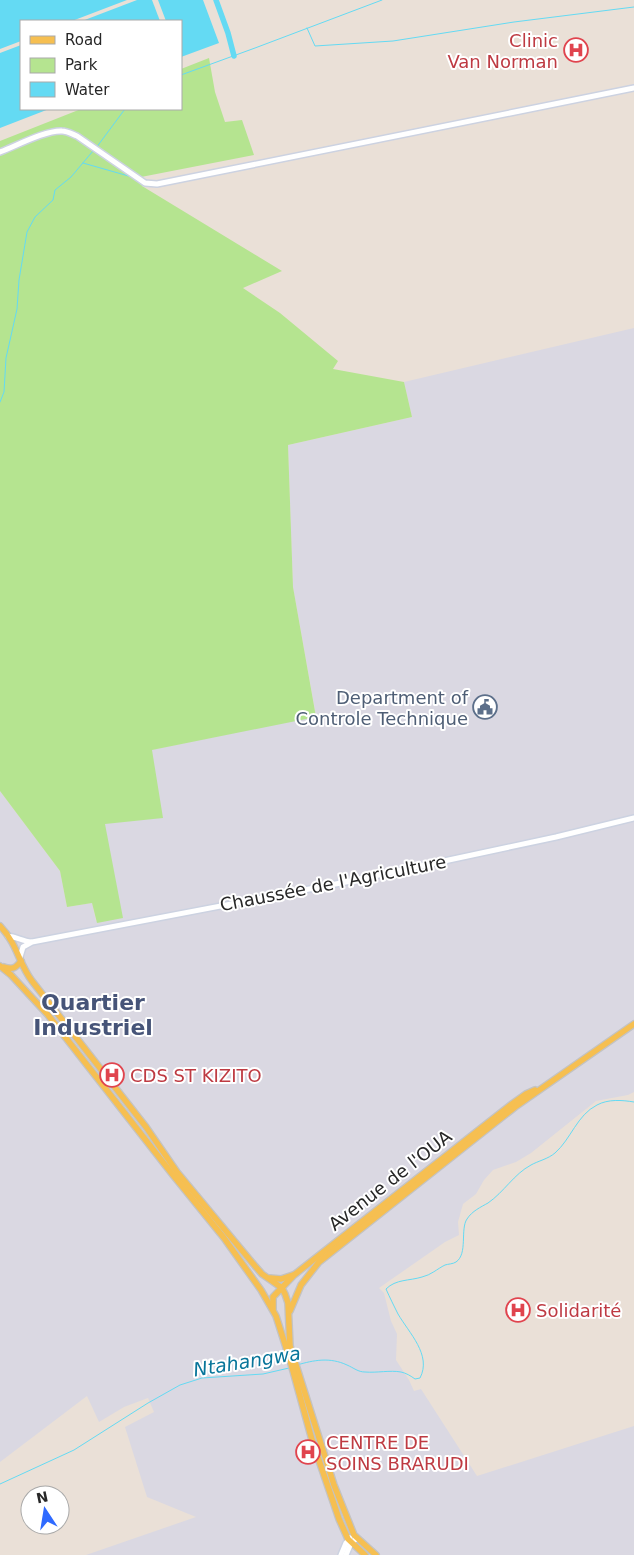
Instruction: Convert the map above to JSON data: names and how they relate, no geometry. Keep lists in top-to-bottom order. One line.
{"streets":{"main road":["Avenue de l'OUA"],"street":["Chaussée de l'Agriculture"]},"districts":["Quartier Industriel"],"water":["Ntahangwa"],"places":{"hospital":["Clinic Van Norman","CDS ST KIZITO","Solidarité","CENTRE DE SOINS BRARUDI"],"public building":["Department of Controle Technique"]},"legend":["Road","Park","Water"],"north":"top"}
